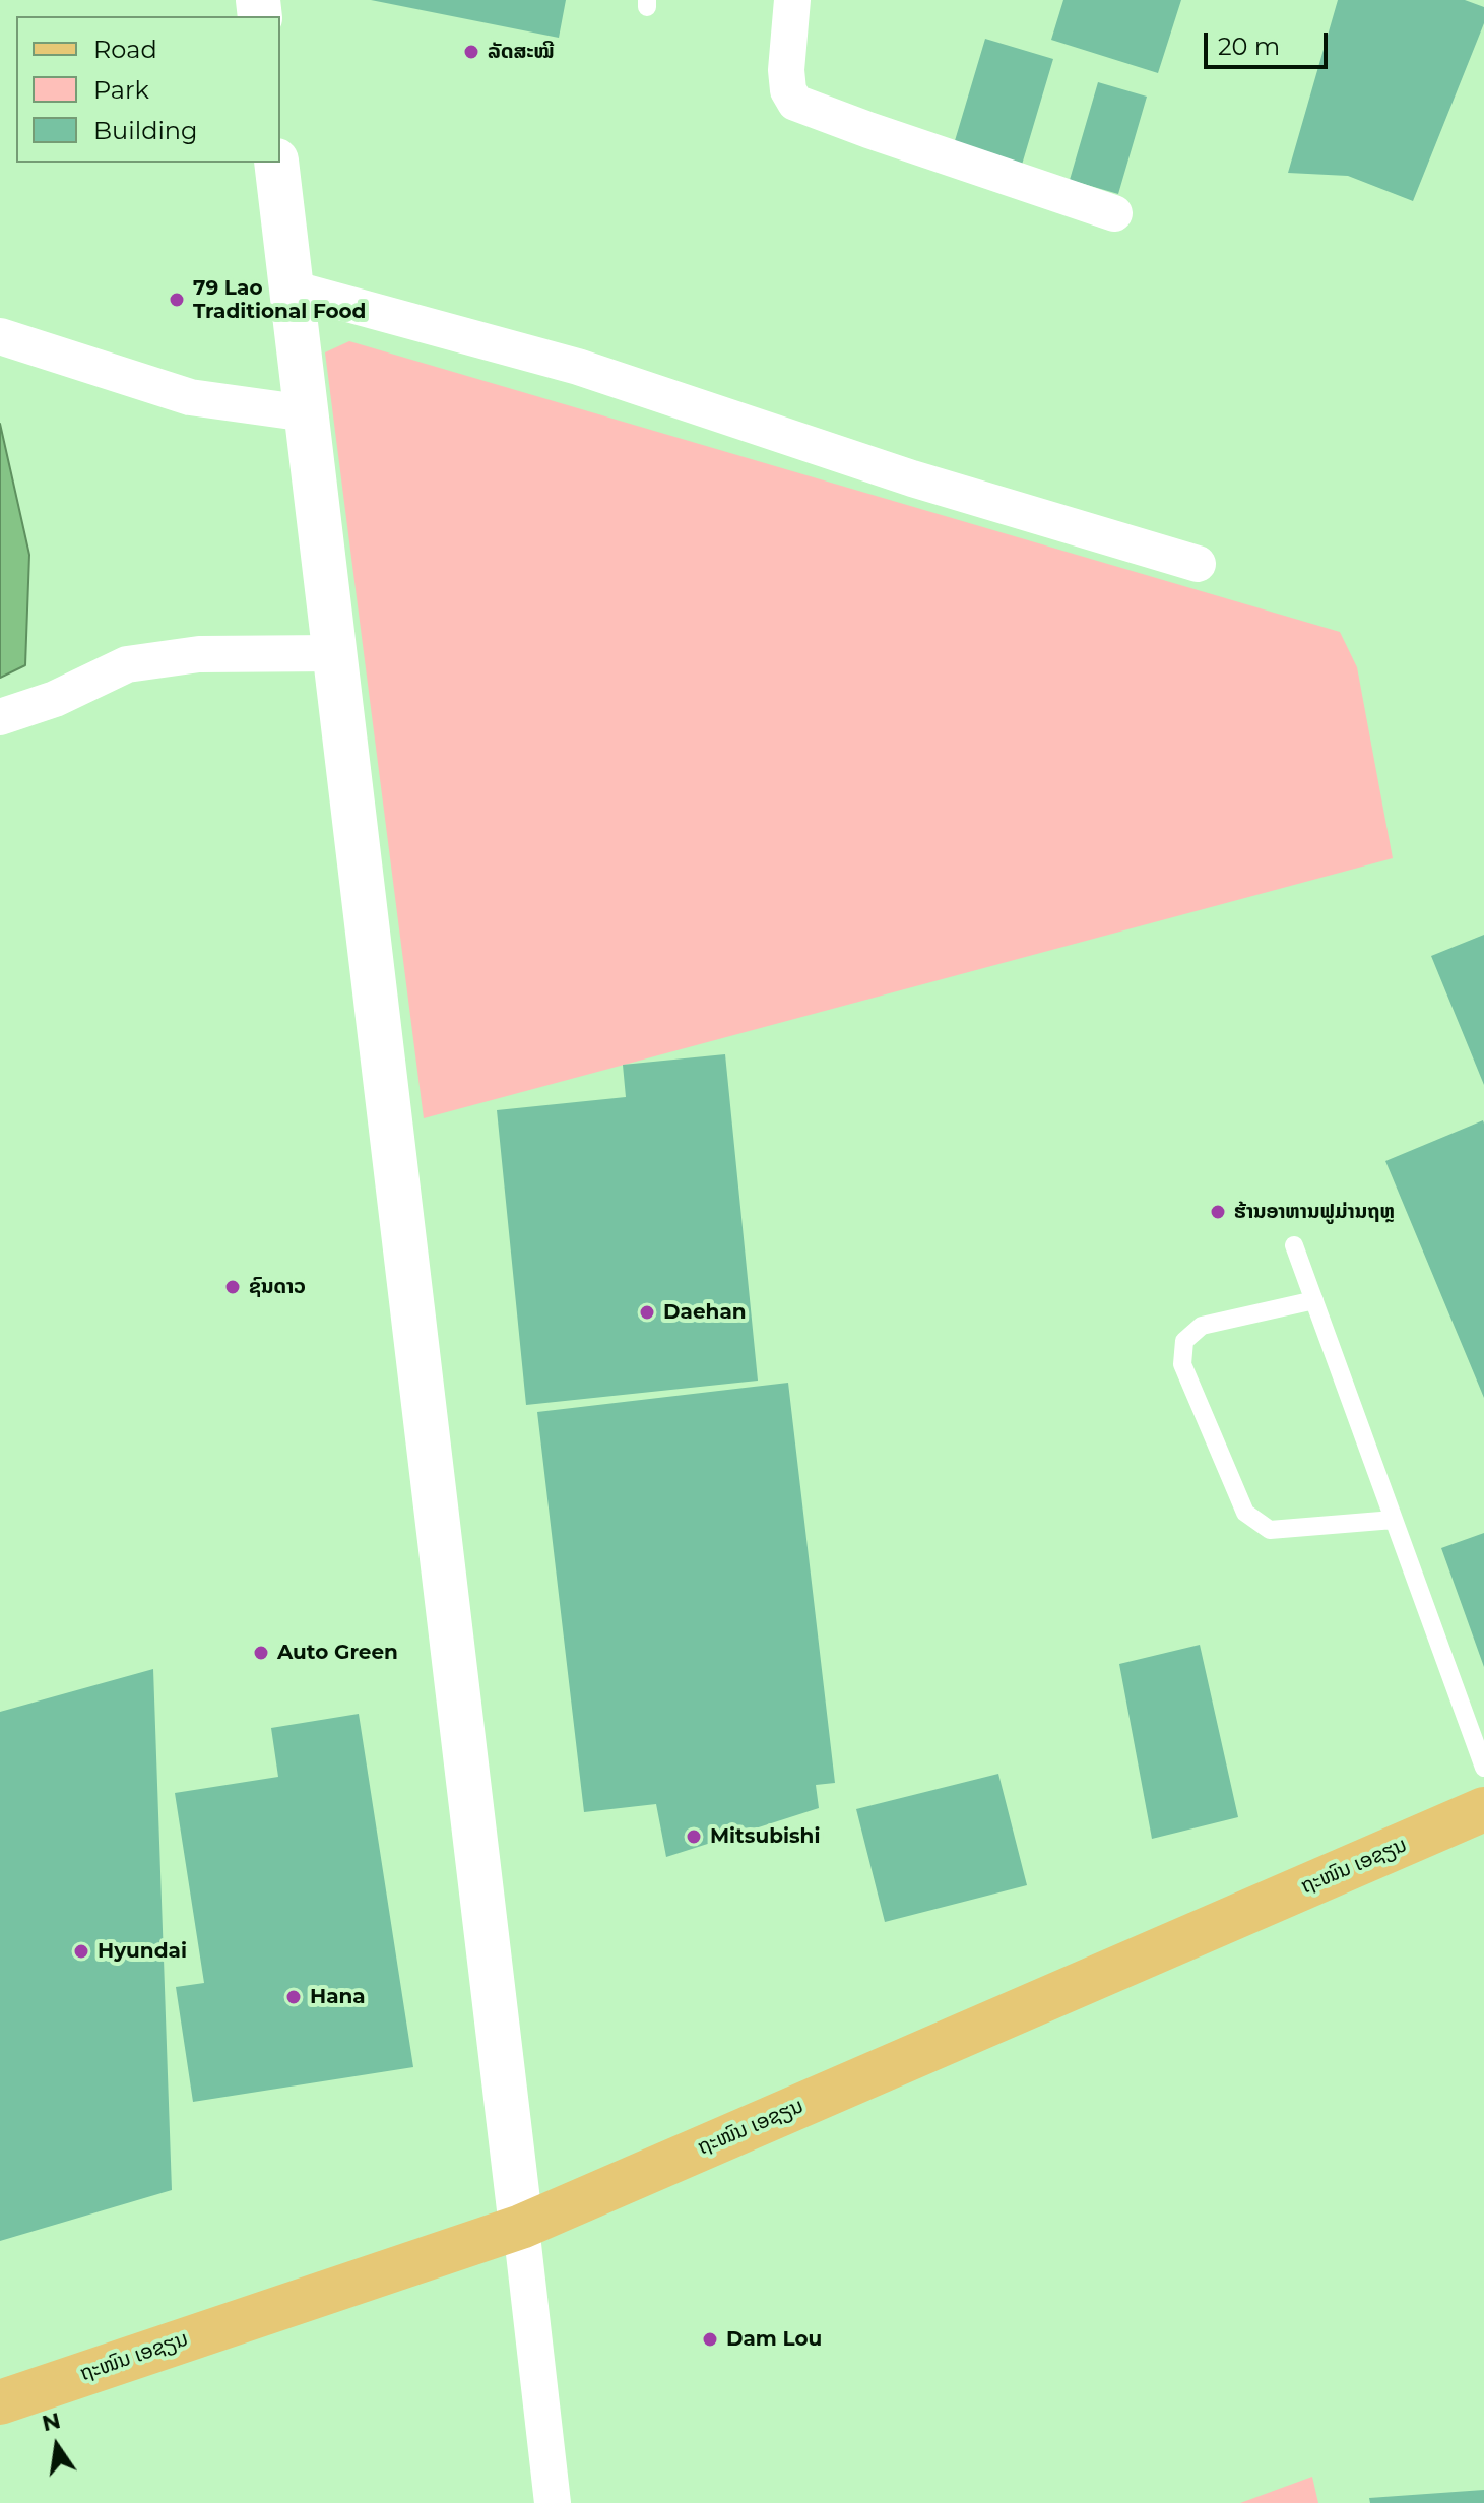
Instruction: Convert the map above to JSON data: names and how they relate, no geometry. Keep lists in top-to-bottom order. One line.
{"streets":{"main road":["ຖະໜົນ ເອຊຽນ"]},"places":["ລັດສະໝີ","79 Lao Traditional Food","ຮ້ານອາຫານຟູມ່ານຖຫຼ","ຊົນດາວ","Daehan","Auto Green","Mitsubishi","Hyundai","Hana","Dam Lou"],"legend":["Road","Park","Building"],"scale_bar":"20 m","north":"top"}
